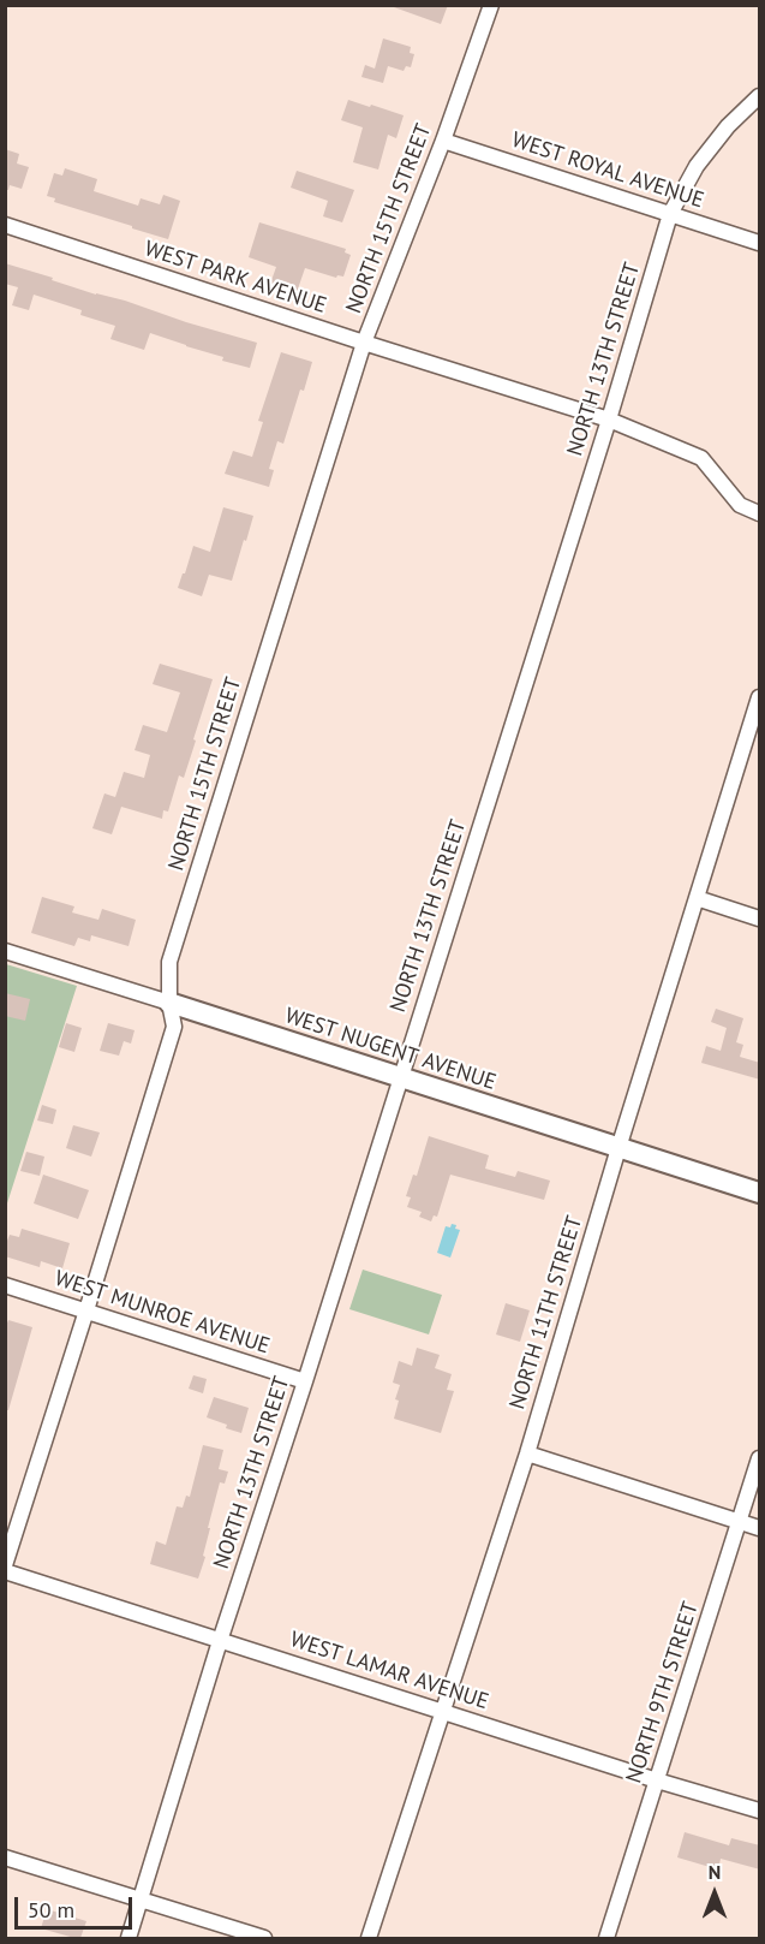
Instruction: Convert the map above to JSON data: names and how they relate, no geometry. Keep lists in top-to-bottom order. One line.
{"streets":{"street":["WEST ROYAL AVENUE","NORTH 15TH STREET","WEST PARK AVENUE","NORTH 13TH STREET","WEST NUGENT AVENUE","WEST MUNROE AVENUE","NORTH 11TH STREET","WEST LAMAR AVENUE","NORTH 9TH STREET"]},"crossings":[["WEST ROYAL AVENUE","NORTH 15TH STREET"],["WEST ROYAL AVENUE","NORTH 13TH STREET"],["NORTH 15TH STREET","WEST PARK AVENUE"],["NORTH 15TH STREET","WEST NUGENT AVENUE"],["NORTH 15TH STREET","WEST MUNROE AVENUE"],["WEST PARK AVENUE","NORTH 13TH STREET"],["NORTH 13TH STREET","WEST NUGENT AVENUE"],["NORTH 13TH STREET","WEST MUNROE AVENUE"],["NORTH 13TH STREET","WEST LAMAR AVENUE"],["WEST NUGENT AVENUE","NORTH 11TH STREET"],["NORTH 11TH STREET","WEST LAMAR AVENUE"],["WEST LAMAR AVENUE","NORTH 9TH STREET"]],"scale_bar":"50 m","north":"top"}
